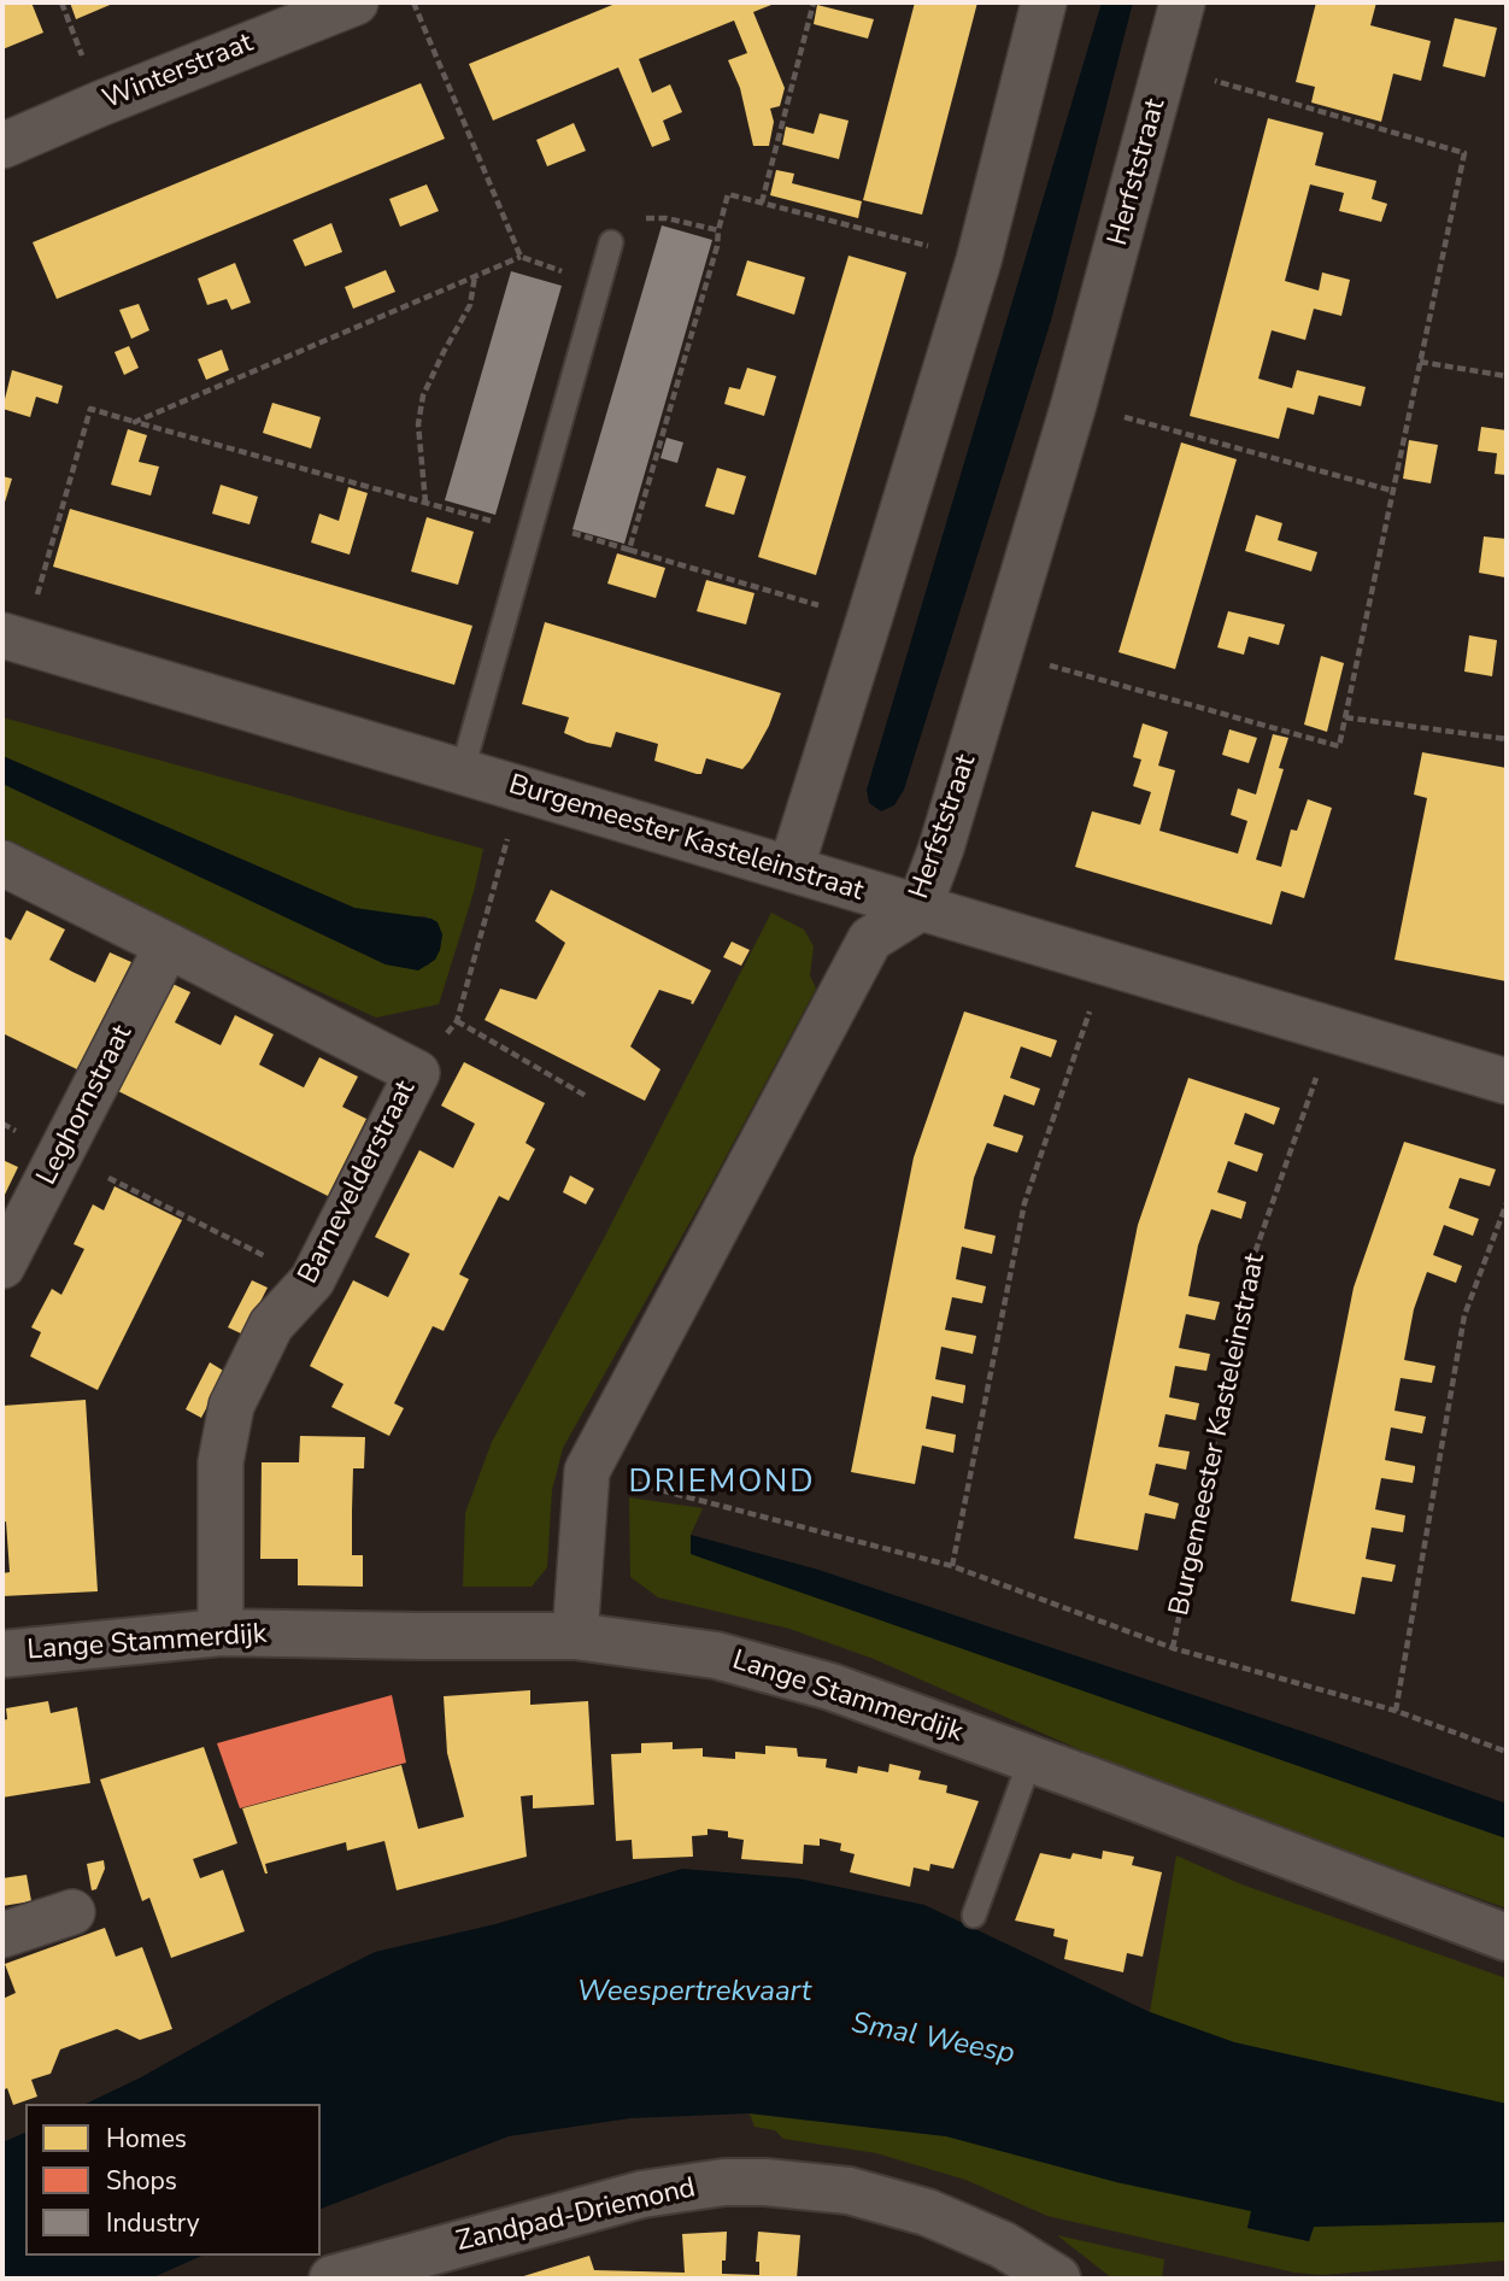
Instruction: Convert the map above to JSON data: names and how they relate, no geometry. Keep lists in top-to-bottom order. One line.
{"streets":{"street":["Winterstraat","Herfststraat","Burgemeester Kasteleinstraat","Leghornstraat","Barnevelderstraat","Lange Stammerdijk","Zandpad-Driemond"]},"crossings":[["Herfststraat","Burgemeester Kasteleinstraat"],["Herfststraat","Lange Stammerdijk"],["Leghornstraat","Barnevelderstraat"],["Barnevelderstraat","Lange Stammerdijk"]],"districts":["DRIEMOND"],"water":["Weespertrekvaart","Smal Weesp"],"legend":["Homes","Shops","Industry"]}
